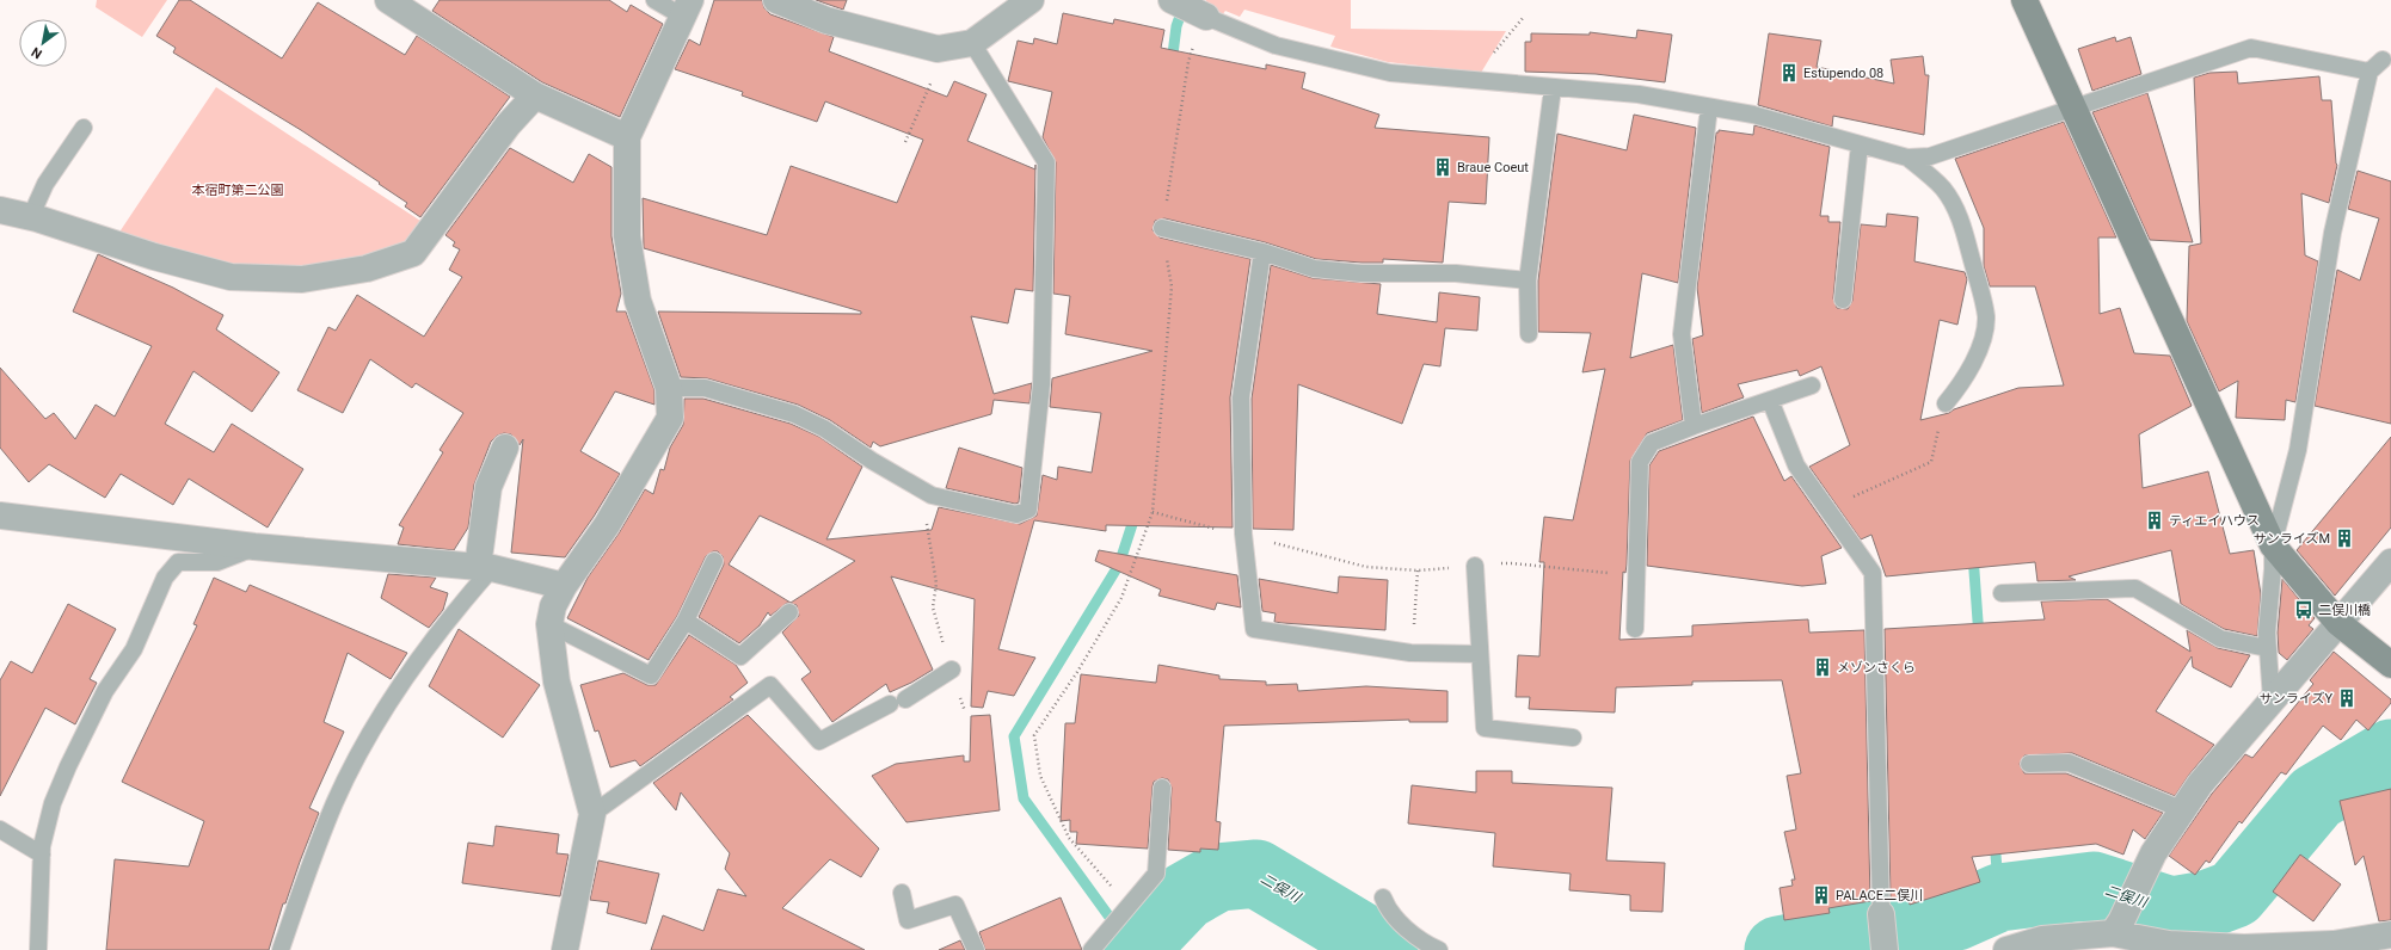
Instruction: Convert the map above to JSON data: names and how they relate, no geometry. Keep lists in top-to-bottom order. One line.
{"water":["二俣川"],"parks":["本宿町第二公園"],"places":{"building":["Estupendo 08","Braue Coeut","ティエイハウス","サンライズM","メゾンさくら","サンライズY","PALACE二俣川"],"bus stop":["二俣川橋"]},"north":"bottom left"}
